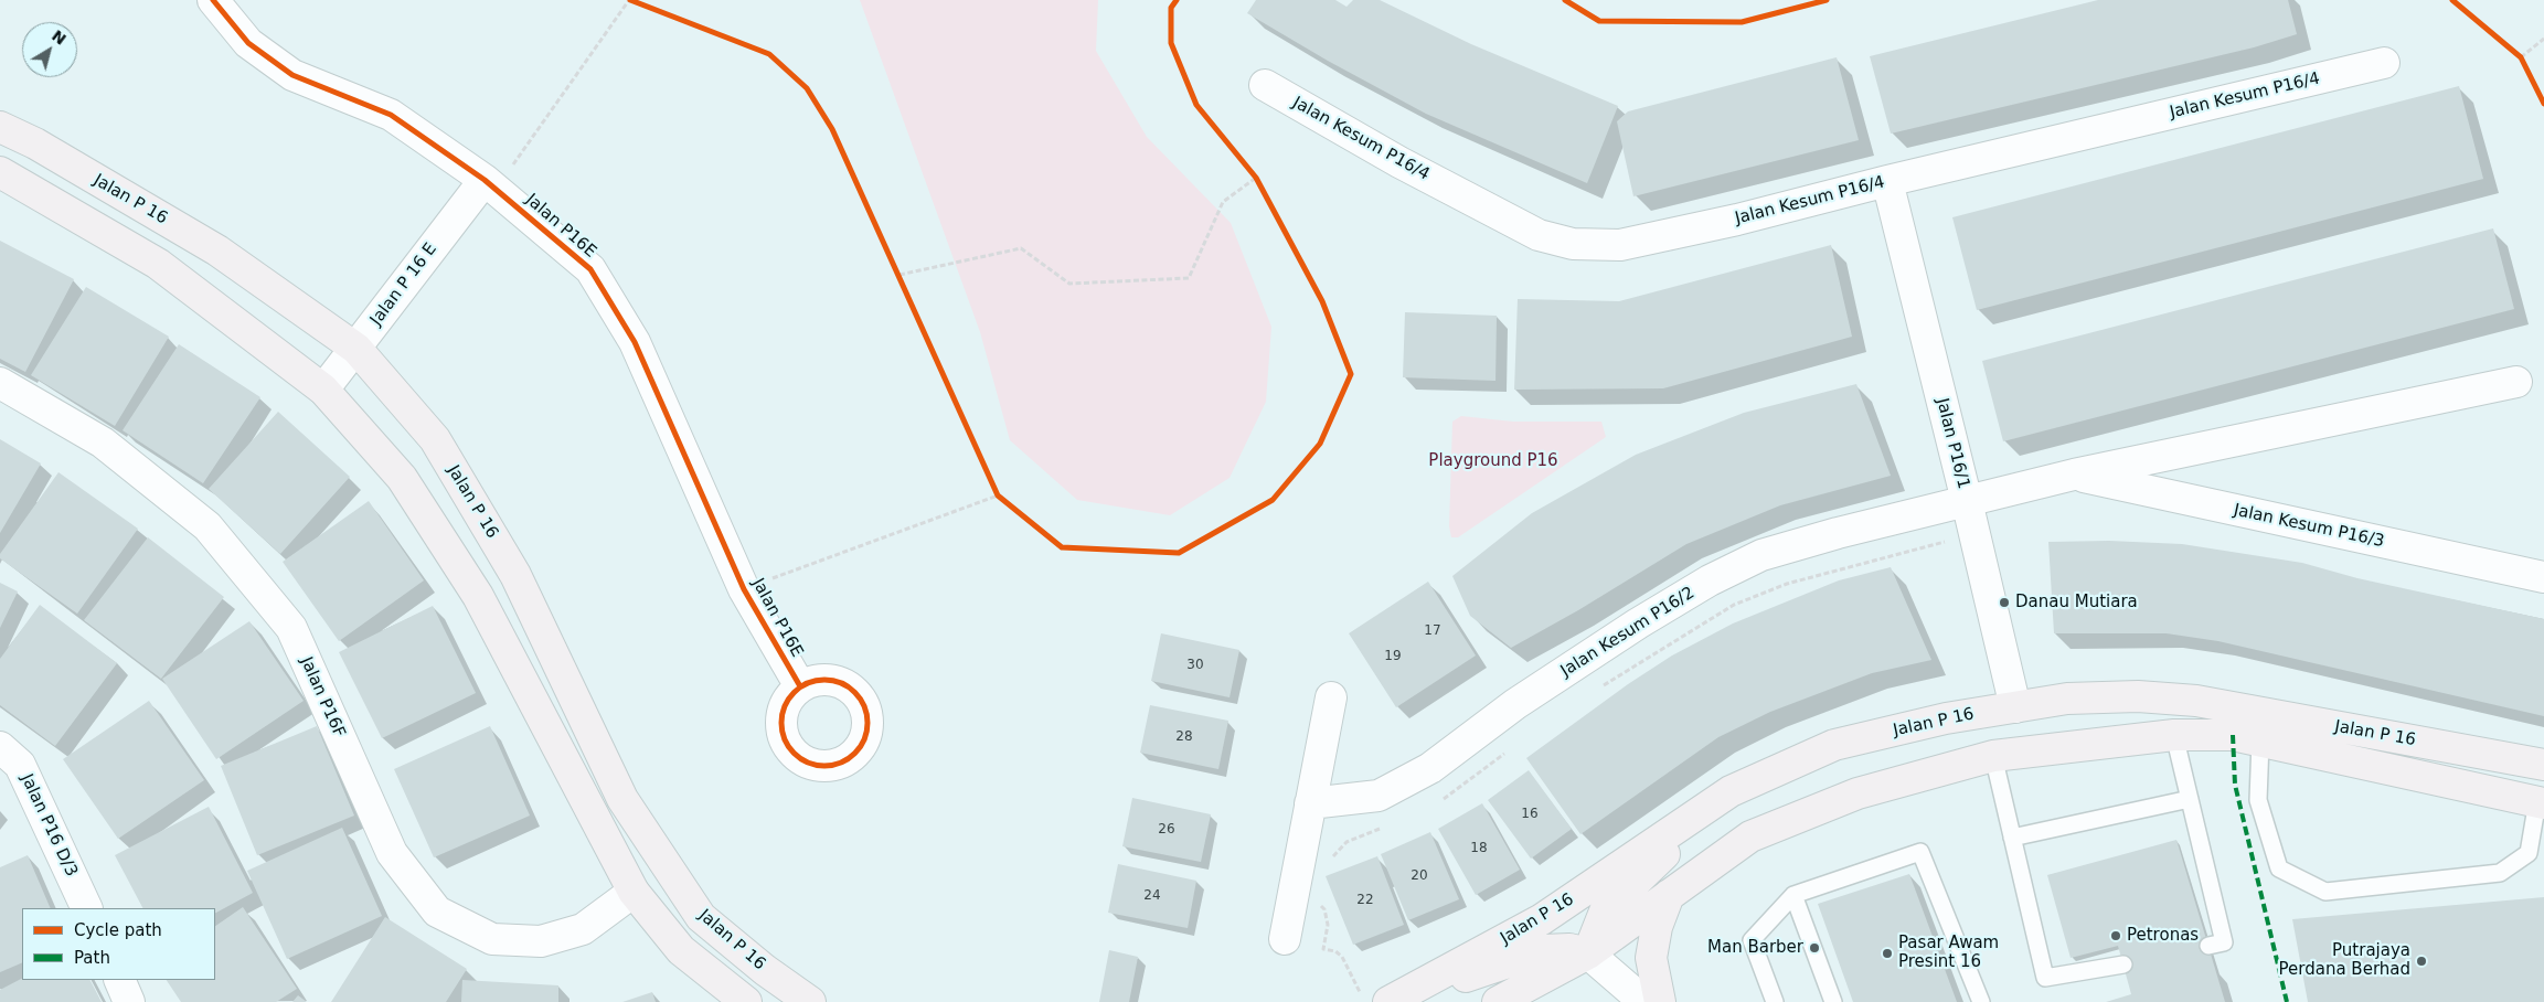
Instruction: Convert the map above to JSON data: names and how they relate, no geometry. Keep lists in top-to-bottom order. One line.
{"streets":{"street":["Jalan Kesum P16/4","Jalan P 16","Jalan P16E","Jalan P 16 E","Jalan P16/1","Jalan Kesum P16/3","Jalan Kesum P16/2","Jalan P16F","Jalan P16 D/3"]},"crossings":[["Jalan Kesum P16/4","Jalan P16/1"],["Jalan P 16","Jalan P 16 E"],["Jalan P 16","Jalan P16/1"],["Jalan P16E","Jalan P 16 E"],["Jalan P16/1","Jalan Kesum P16/3"],["Jalan P16/1","Jalan Kesum P16/2"],["Jalan Kesum P16/3","Jalan Kesum P16/2"]],"parks":["Playground P16"],"places":["Danau Mutiara","Petronas","Man Barber","Pasar Awam Presint 16","Putrajaya Perdana Berhad"],"house_numbers":["17","19","30","28","16","26","18","20","24","22"],"legend":["Cycle path","Path"],"north":"top right"}
